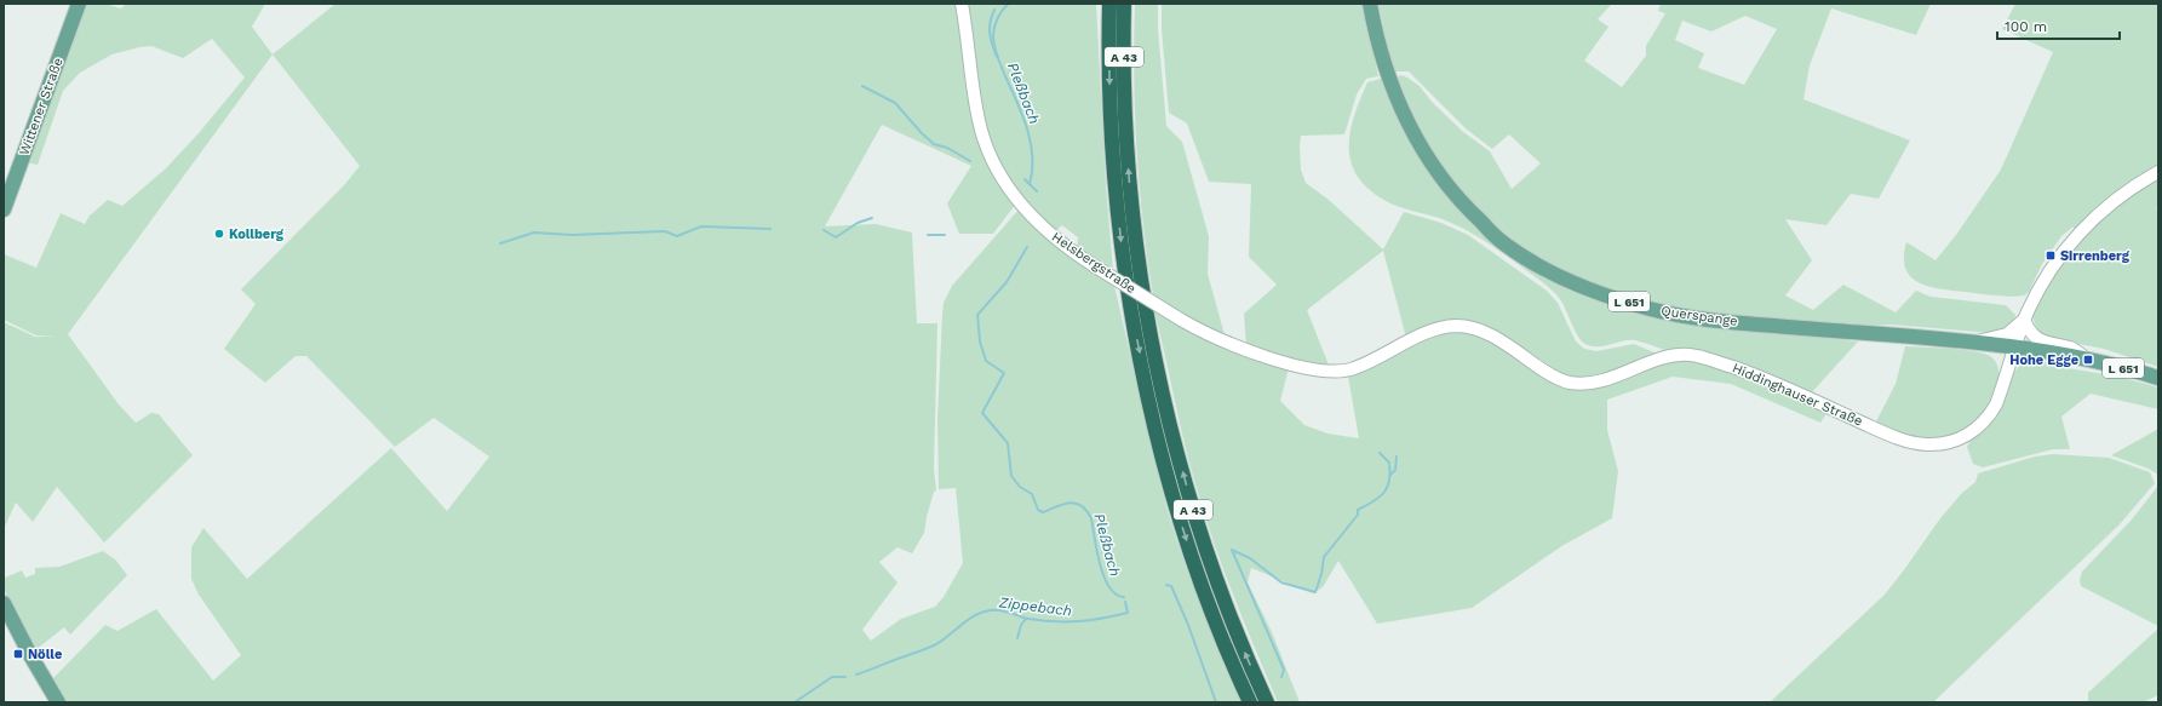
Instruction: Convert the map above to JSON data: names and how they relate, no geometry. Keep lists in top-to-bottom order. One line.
{"streets":{"highway":["A 43"],"main road":["Wittener Straße","L 651","Querspange"],"street":["Helsbergstraße","Hiddinghauser Straße"]},"crossings":[["Helsbergstraße","Hiddinghauser Straße"],["L 651","Querspange"],["L 651","Hiddinghauser Straße"],["Querspange","Hiddinghauser Straße"]],"water":["Pleßbach","Zippebach"],"places":{"other":["Kollberg"],"transit":["Sirrenberg","Hohe Egge","Nölle"]},"scale_bar":"100 m"}
